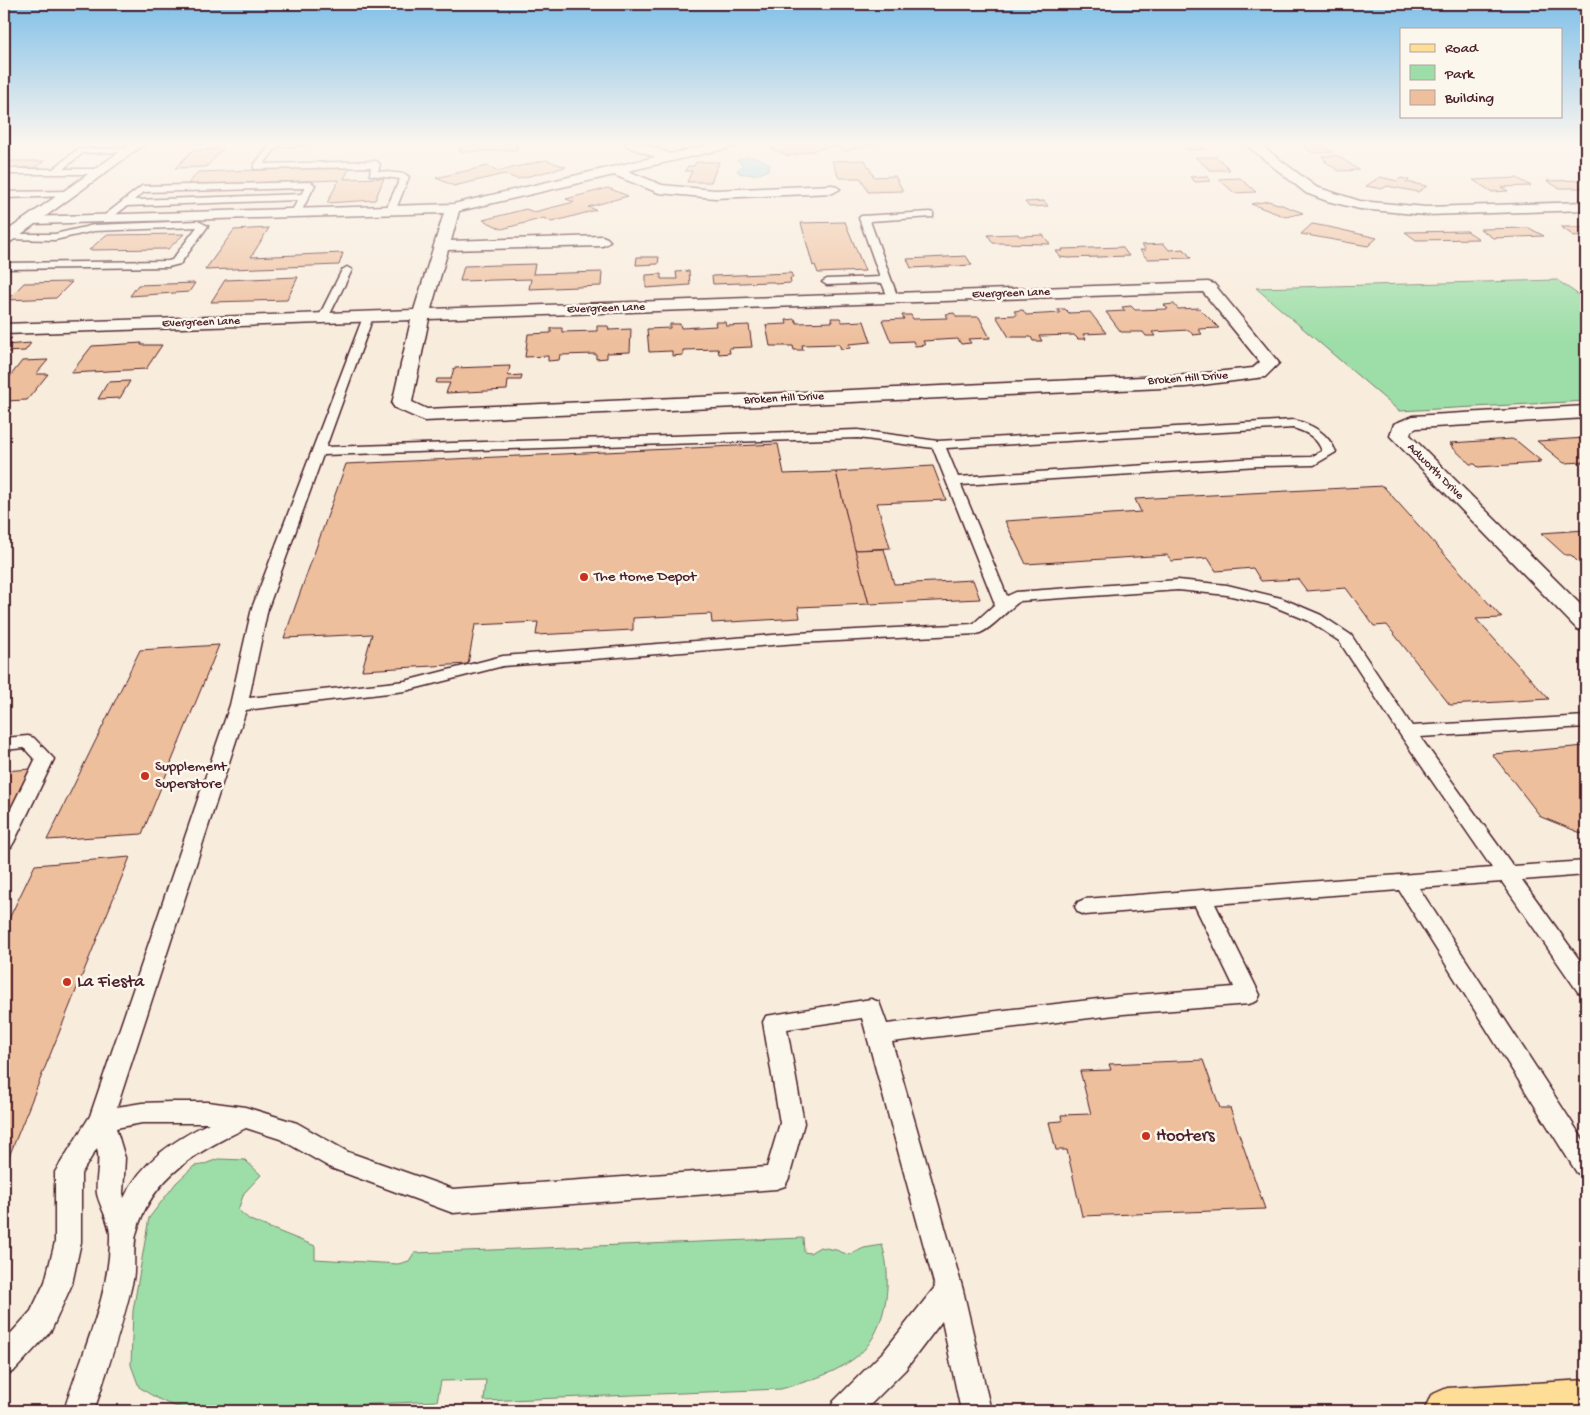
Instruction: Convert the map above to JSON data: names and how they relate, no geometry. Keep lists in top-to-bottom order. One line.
{"streets":{"street":["Evergreen Lane","Broken Hill Drive","Adworth Drive"]},"crossings":[["Evergreen Lane","Broken Hill Drive"]],"places":["The Home Depot","Supplement Superstore","La Fiesta","Hooters"],"legend":["Road","Park","Building"]}
